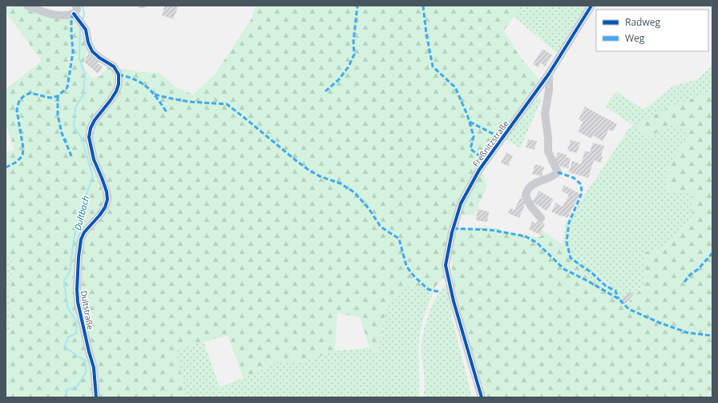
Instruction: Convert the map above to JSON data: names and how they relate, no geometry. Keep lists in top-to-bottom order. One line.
{"streets":{"street":["Freßnitzstraße","Dultstraße"]},"water":["Dultbach"],"legend":["Radweg","Weg"]}
